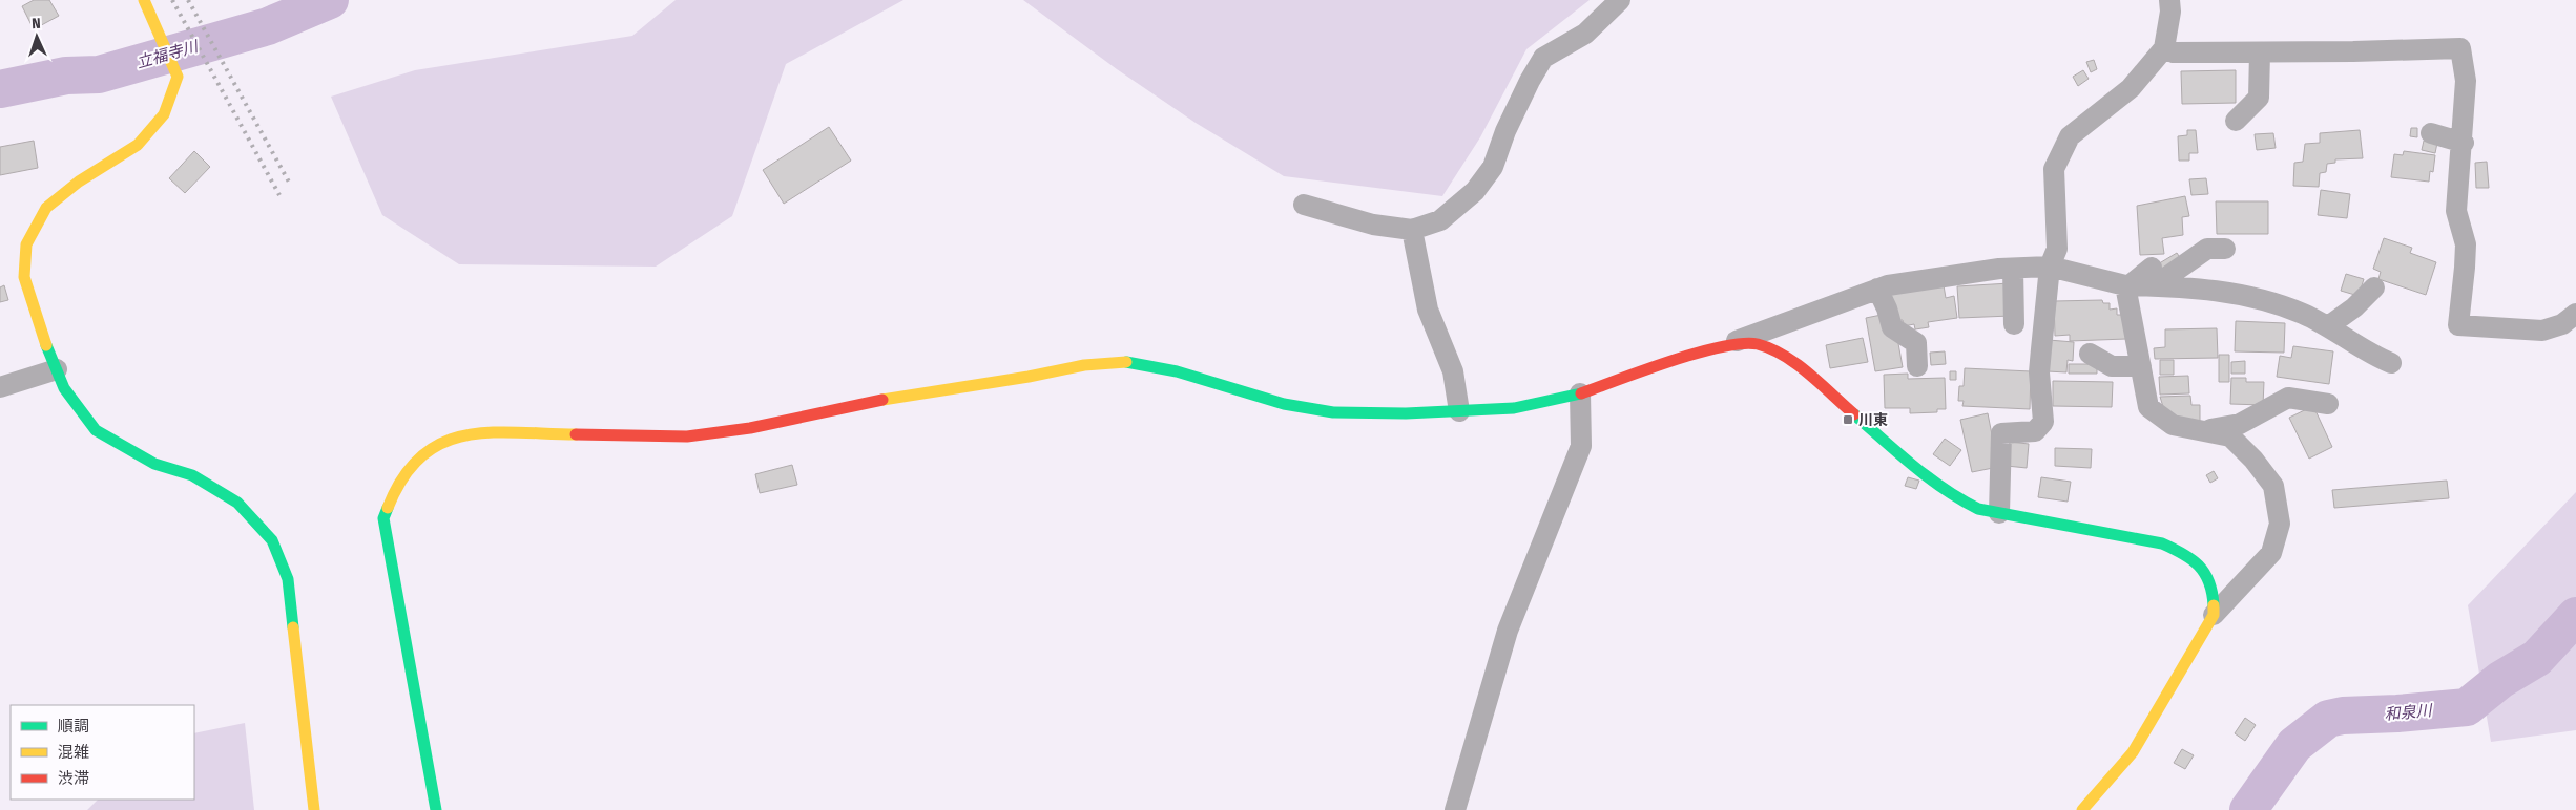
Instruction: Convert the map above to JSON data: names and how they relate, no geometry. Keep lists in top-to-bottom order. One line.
{"water":["立福寺川","和泉川"],"places":{"transit":["川東"]},"legend":["順調","混雑","渋滞"],"north":"top"}
